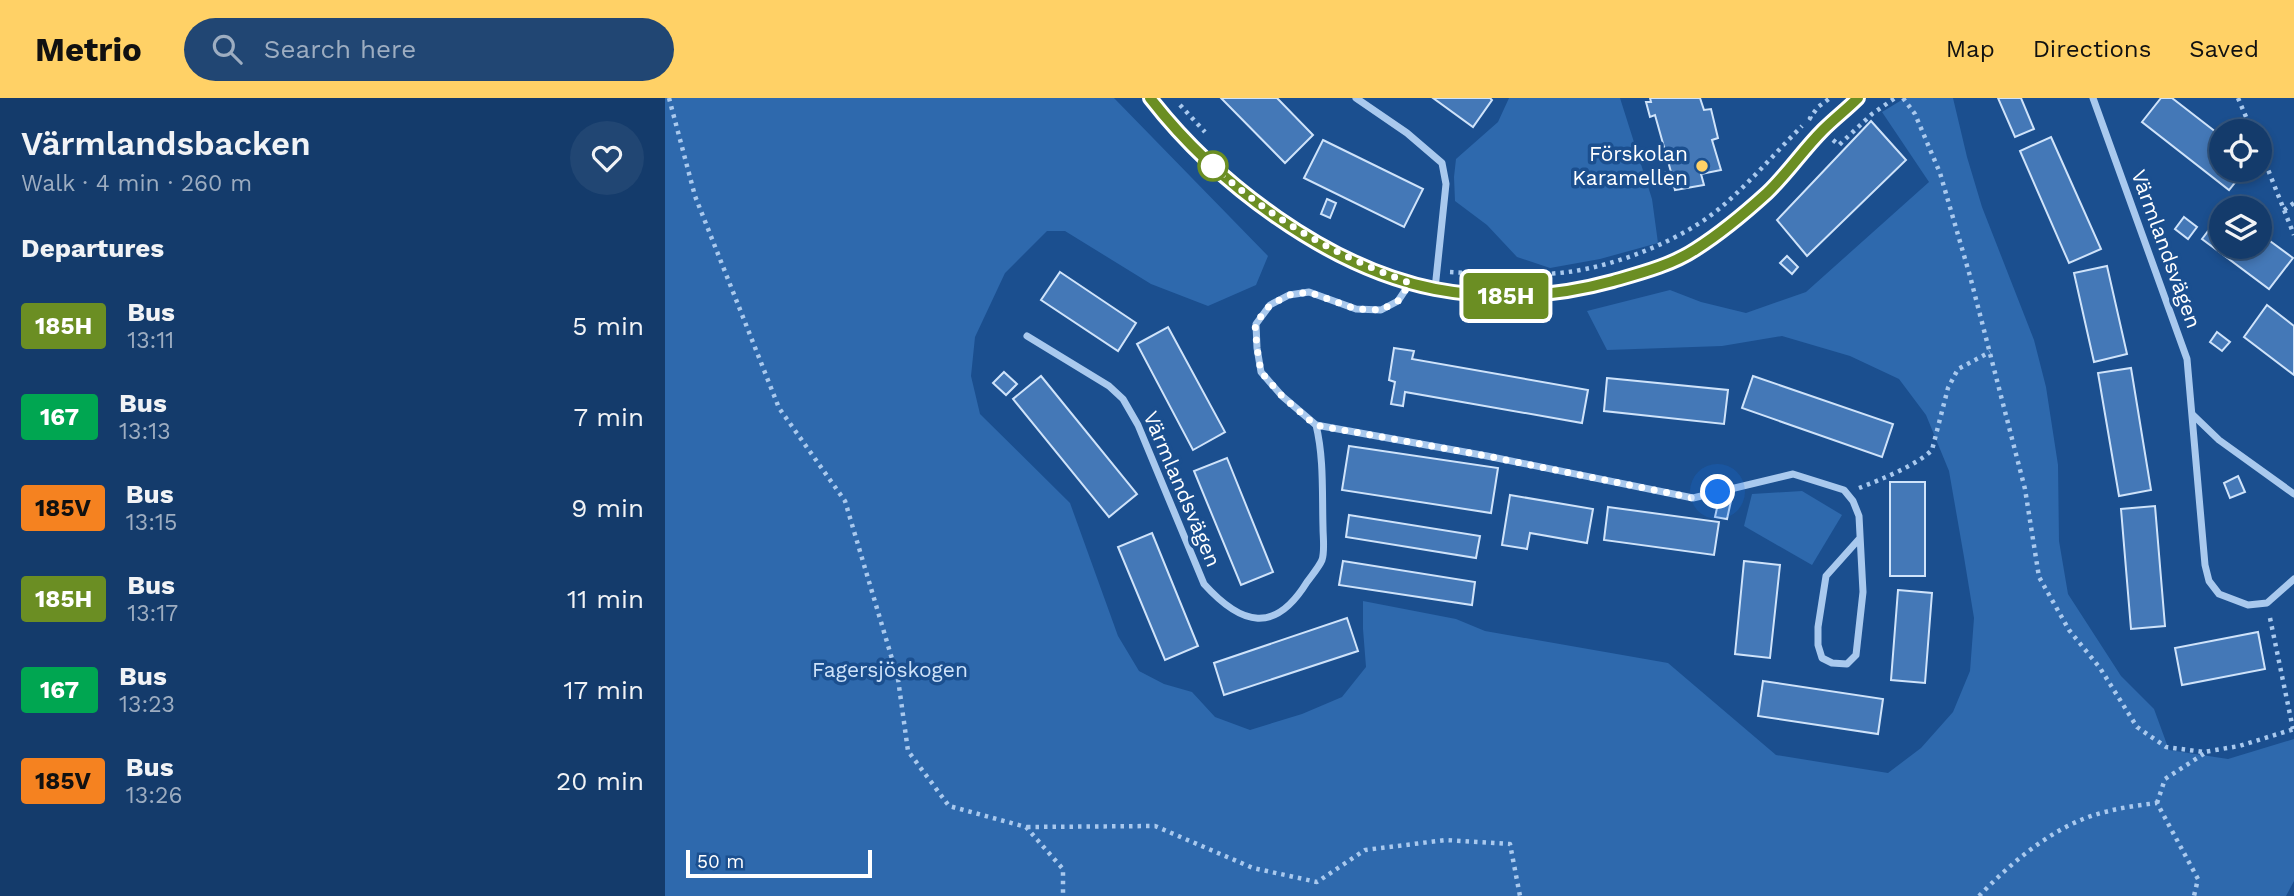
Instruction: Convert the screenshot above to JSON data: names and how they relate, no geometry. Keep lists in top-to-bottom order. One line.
{"streets":{"street":["Värmlandsvägen"]},"parks":["Fagersjöskogen"],"places":["Förskolan Karamellen"],"lines":["bus line 185H"],"scale_bar":"50 m","page":{"header":"Metrio","search":"Search here","nav":["Map","Directions","Saved"],"heading":[["Värmlandsbacken","Walk · 4 min · 260 m"],"Departures"],"on_map":"185H","list":[{"mark":"185H","name":"Bus","note":"13:11","value":"5 min"},{"mark":"167","name":"Bus","note":"13:13","value":"7 min"},{"mark":"185V","name":"Bus","note":"13:15","value":"9 min"},{"mark":"185H","name":"Bus","note":"13:17","value":"11 min"},{"mark":"167","name":"Bus","note":"13:23","value":"17 min"},{"mark":"185V","name":"Bus","note":"13:26","value":"20 min"}],"scale":"50 m"}}
